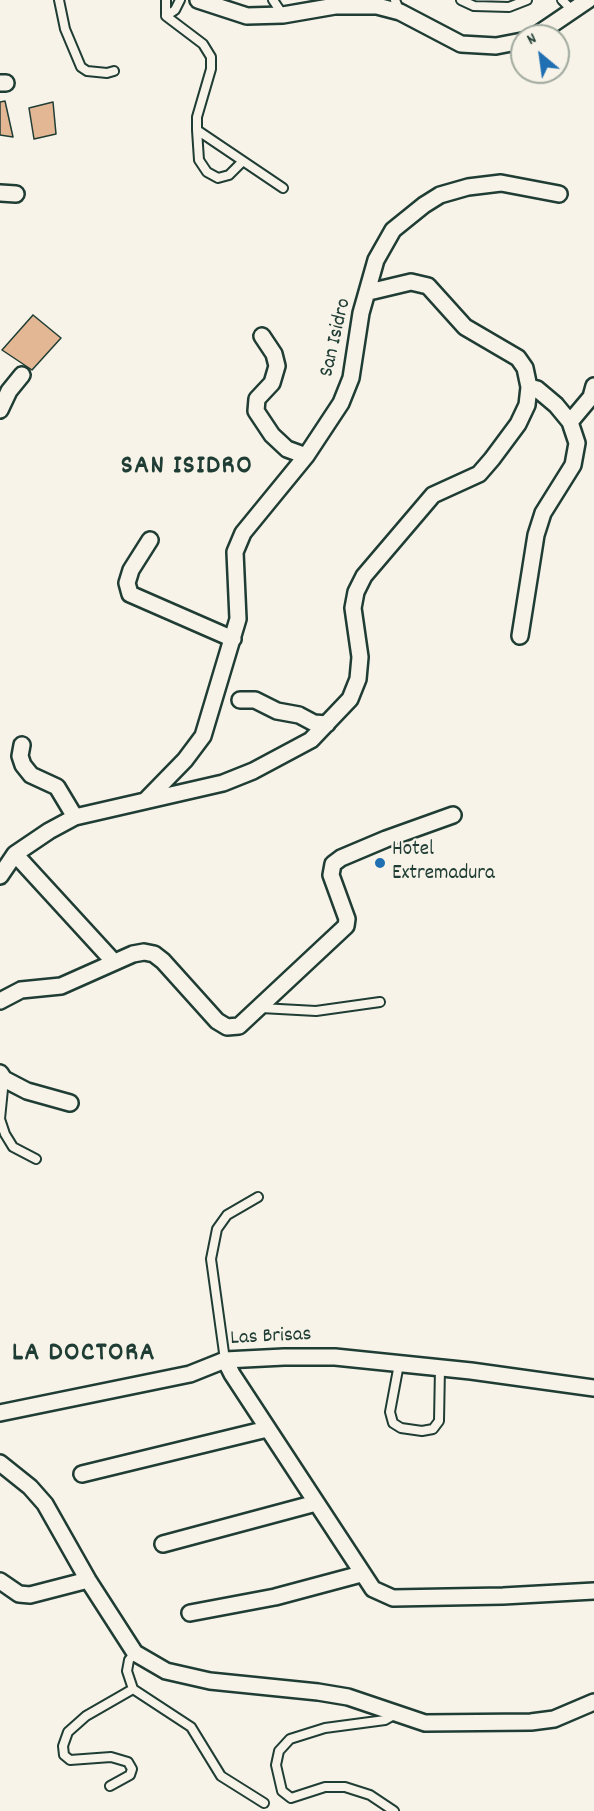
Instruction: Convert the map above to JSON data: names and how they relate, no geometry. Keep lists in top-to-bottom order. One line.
{"streets":{"street":["San Isidro","Las Brisas"]},"districts":["SAN ISIDRO","LA DOCTORA"],"places":["Hotel Extremadura"],"north":"top left"}
